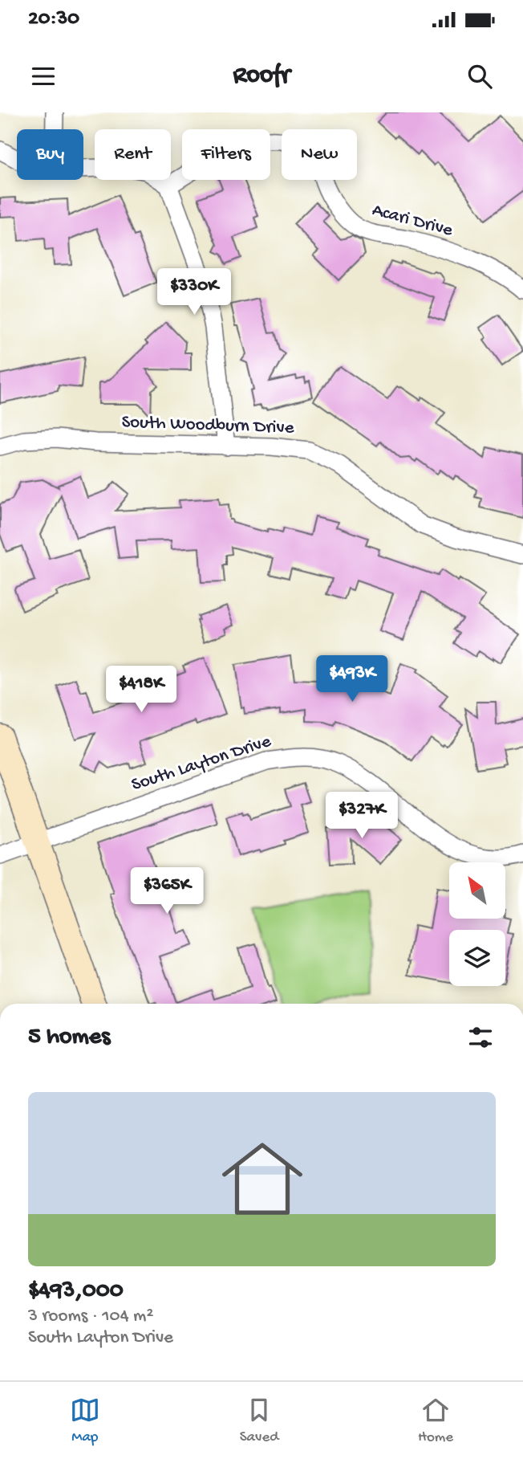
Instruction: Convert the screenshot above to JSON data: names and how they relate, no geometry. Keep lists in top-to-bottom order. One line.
{"streets":{"street":["Acari Drive","South Woodburn Drive","South Layton Drive"]},"north":"top left","page":{"status":"20:30","header":"Roofr","chip":["Buy","Rent","Filters","New"],"price":["$330K","$493K","$418K","$327K","$365K"],"heading":"5 homes","list":[{"name":"$493,000","note":"3 rooms · 104 m² · South Layton Drive"}],"tabs":["Map","Saved","Home"]}}
